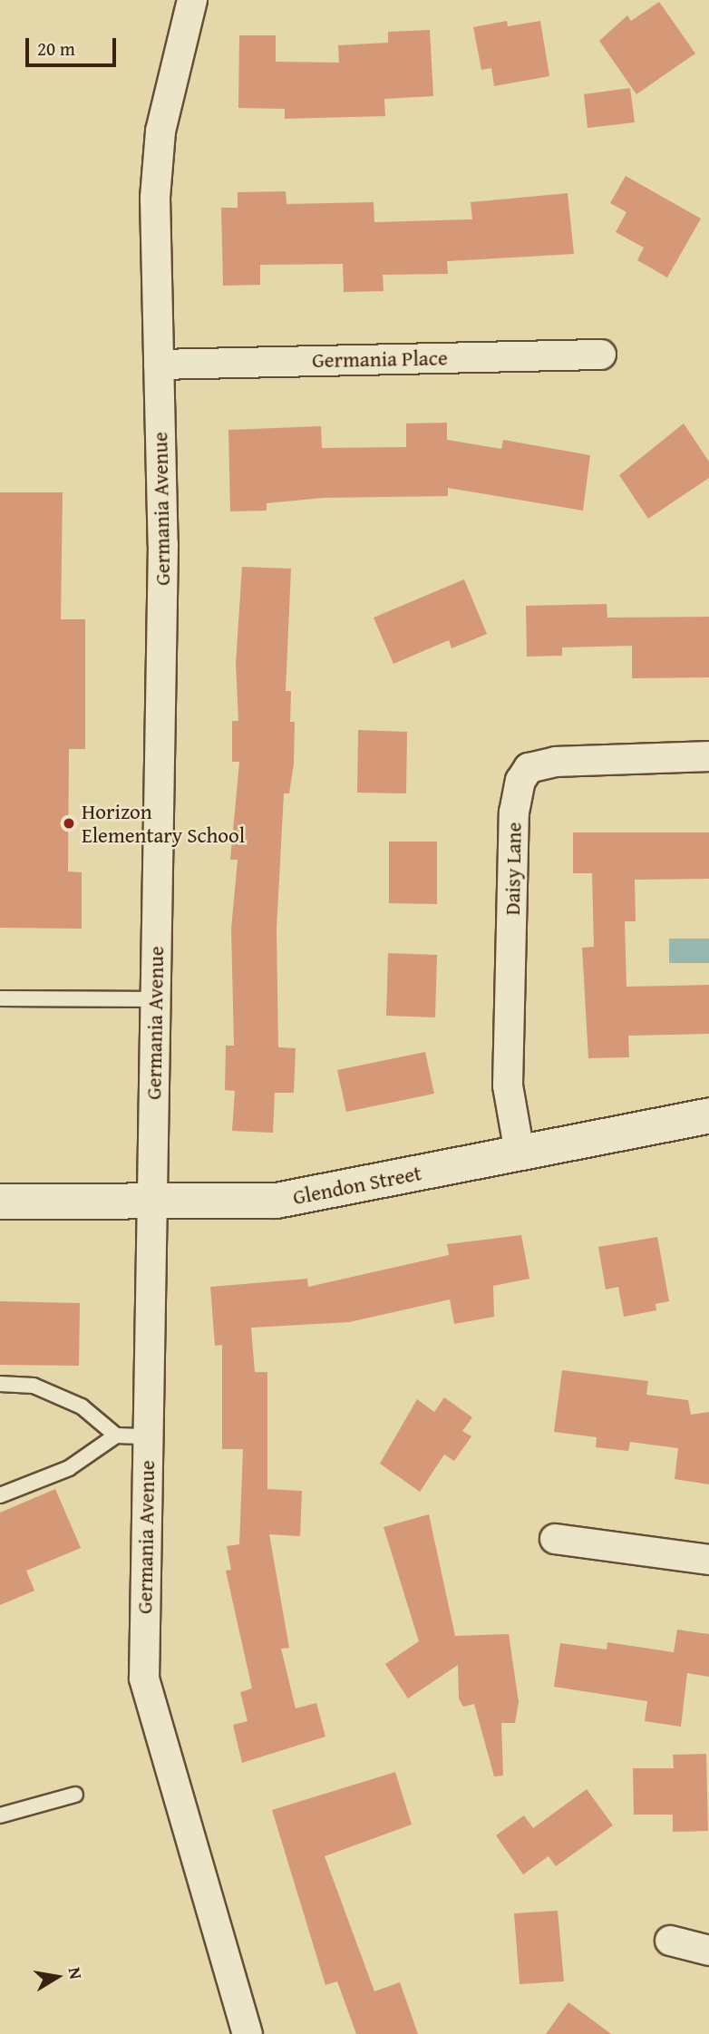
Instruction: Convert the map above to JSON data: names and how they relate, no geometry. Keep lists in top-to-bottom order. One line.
{"streets":{"street":["Germania Place","Germania Avenue","Daisy Lane","Glendon Street"]},"crossings":[["Germania Place","Germania Avenue"],["Germania Avenue","Glendon Street"],["Daisy Lane","Glendon Street"]],"places":["Horizon Elementary School"],"scale_bar":"20 m","north":"right"}
